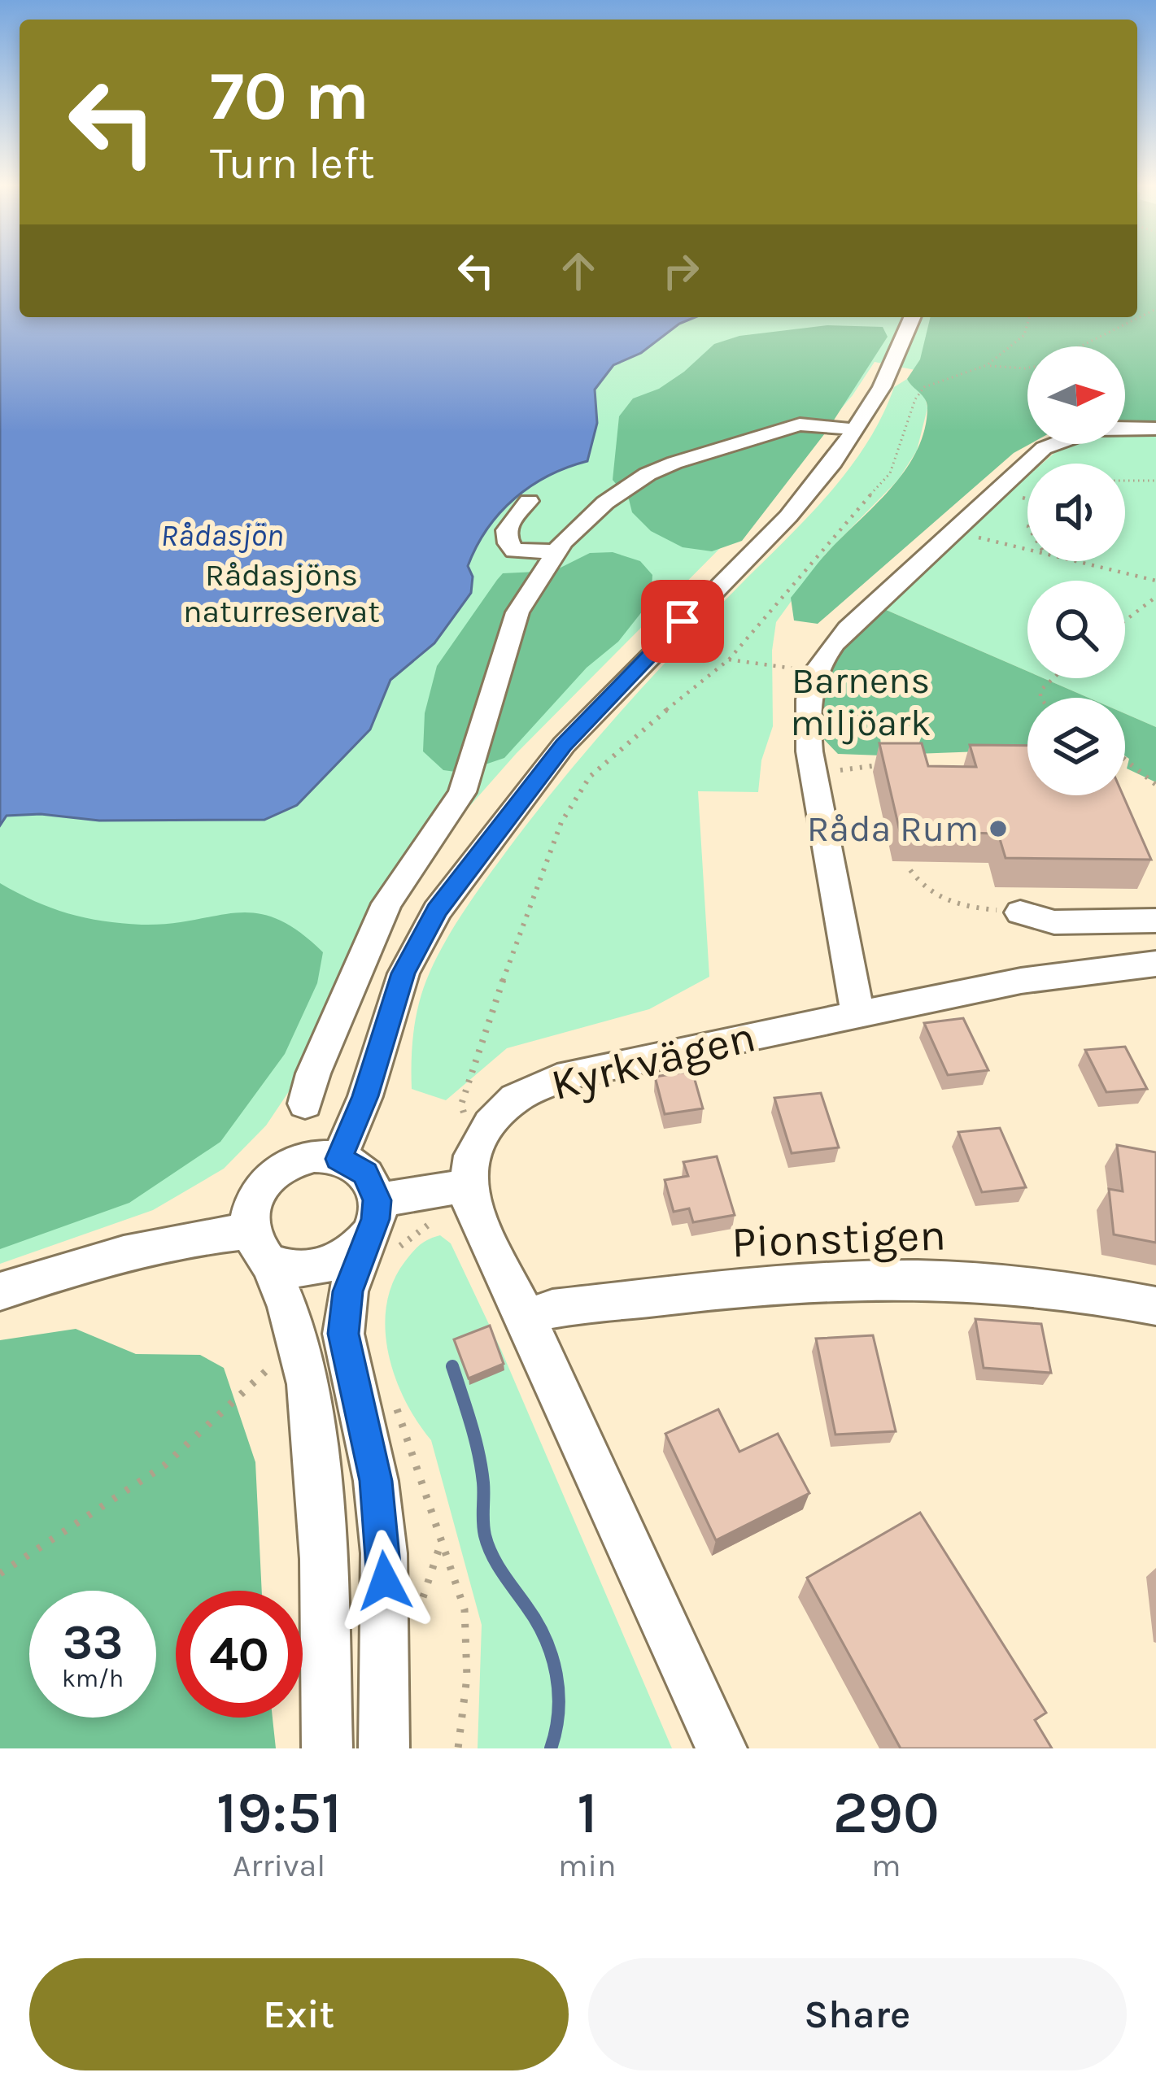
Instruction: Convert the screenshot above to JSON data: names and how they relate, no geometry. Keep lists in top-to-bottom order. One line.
{"streets":{"street":["Kyrkvägen","Pionstigen"]},"water":["Rådasjön"],"parks":["Rådasjöns naturreservat","Barnens miljöark"],"places":["Råda Rum"],"north":"right","page":{"turn":["70 m","Turn left"],"speed":"33 km/h","limit":"40","eta":["19:51","Arrival","1","min","290","m"],"buttons":["Exit","Share"]}}
